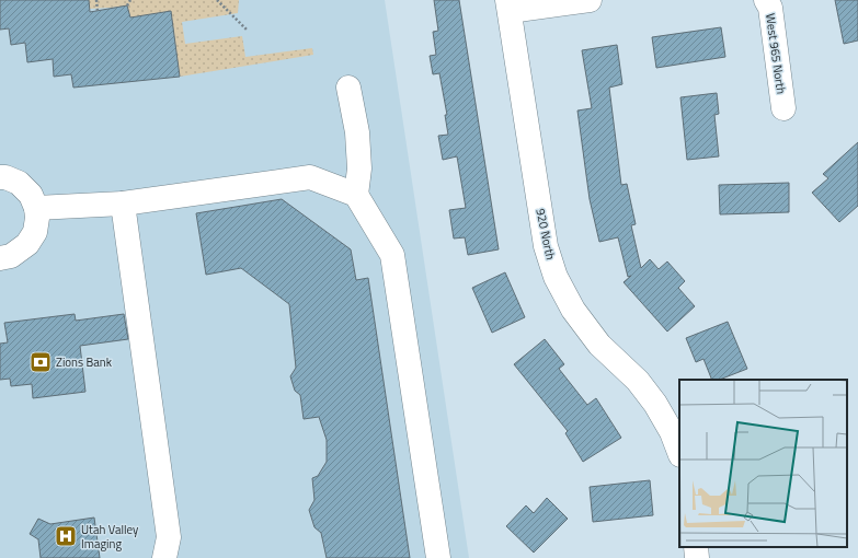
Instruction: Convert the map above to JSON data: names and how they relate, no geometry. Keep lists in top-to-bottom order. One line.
{"streets":{"street":["West 965 North","920 North"]},"places":{"bank":["Zions Bank"],"hospital":["Utah Valley Imaging"]}}
